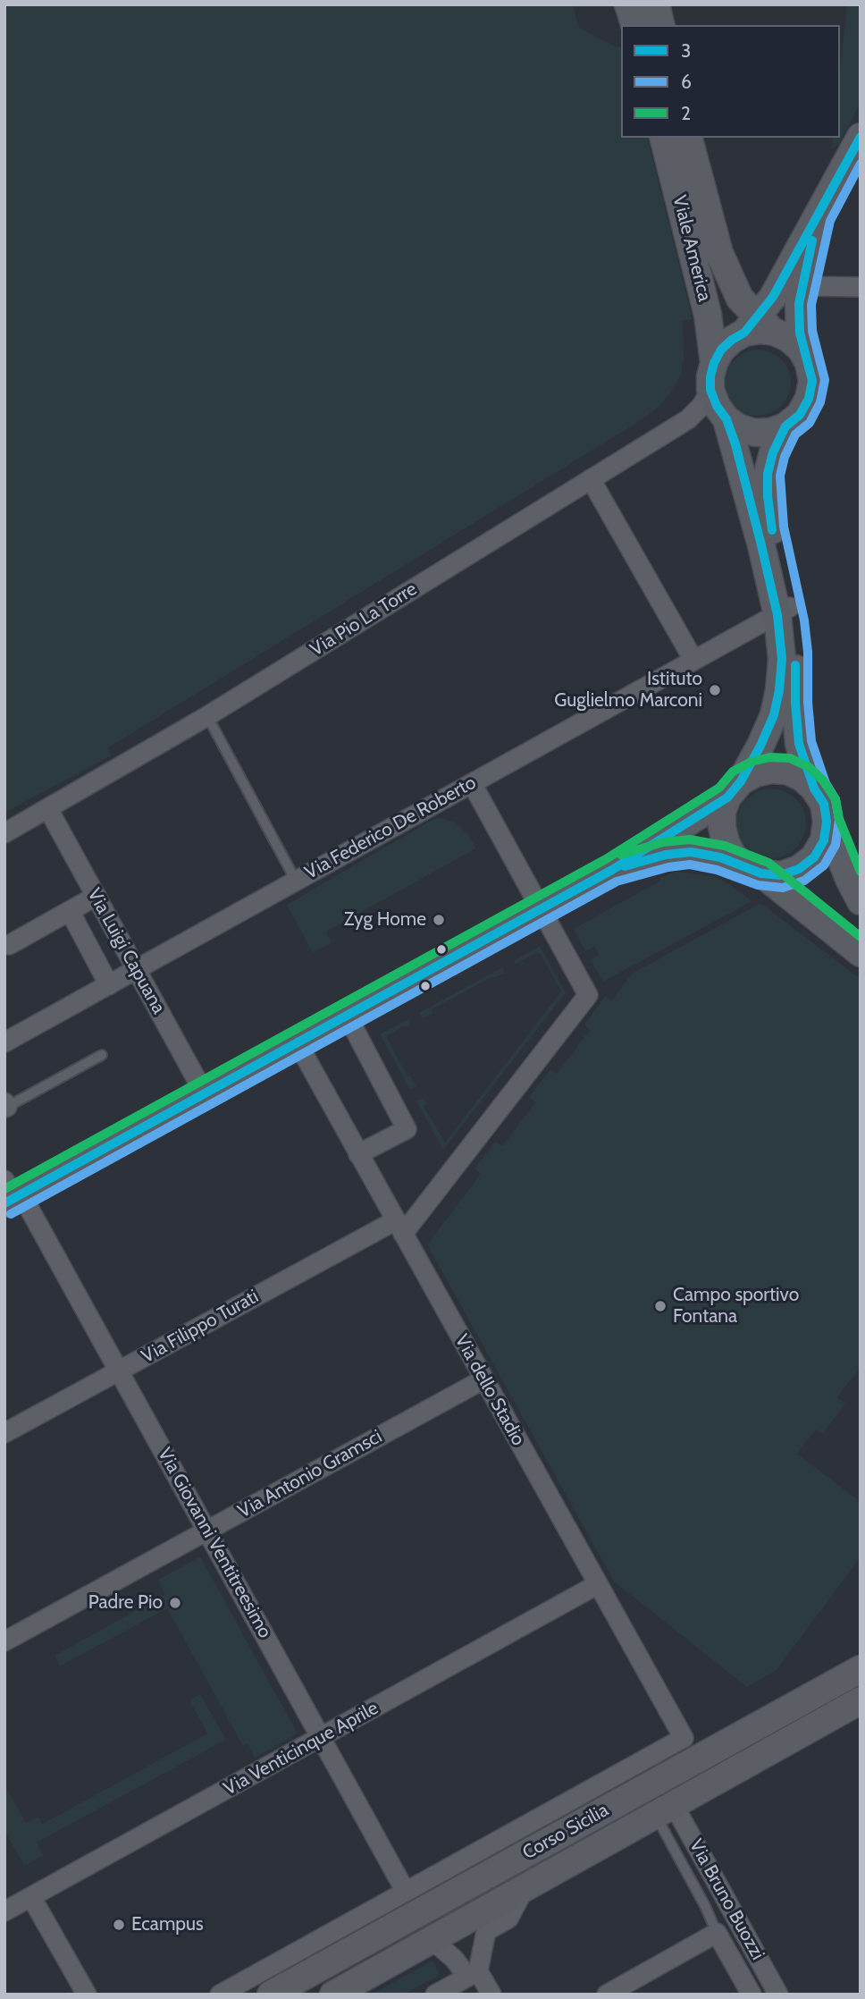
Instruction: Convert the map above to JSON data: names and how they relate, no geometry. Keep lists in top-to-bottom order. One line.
{"streets":{"main road":["Viale America","Corso Sicilia"],"street":["Via Pio La Torre","Via Federico De Roberto","Via Luigi Capuana","Via Filippo Turati","Via dello Stadio","Via Antonio Gramsci","Via Giovanni Ventitreesimo","Via Venticinque Aprile","Via Bruno Buozzi"]},"crossings":[["Viale America","Via Pio La Torre"],["Via Pio La Torre","Via Luigi Capuana"],["Via Federico De Roberto","Via Luigi Capuana"],["Via Filippo Turati","Via dello Stadio"],["Via Filippo Turati","Via Giovanni Ventitreesimo"],["Via dello Stadio","Via Antonio Gramsci"],["Via dello Stadio","Via Venticinque Aprile"],["Via Antonio Gramsci","Via Giovanni Ventitreesimo"],["Via Giovanni Ventitreesimo","Via Venticinque Aprile"],["Corso Sicilia","Via Bruno Buozzi"]],"places":["Istituto Guglielmo Marconi","Zyg Home","Campo sportivo Fontana","Padre Pio","Ecampus"],"lines":["transit line 3","transit line 6","transit line 2"],"legend":["3","6","2"]}
